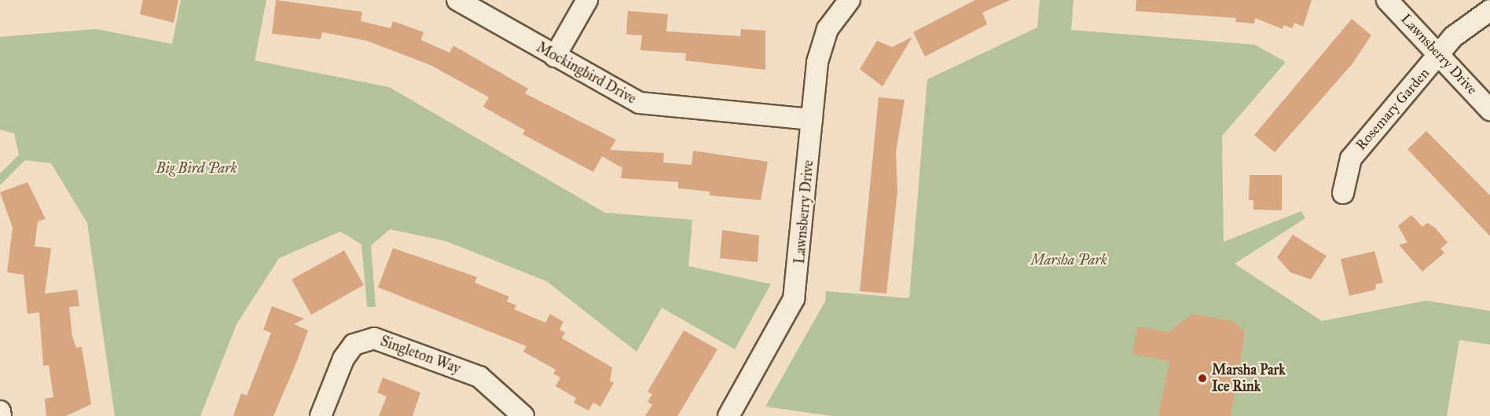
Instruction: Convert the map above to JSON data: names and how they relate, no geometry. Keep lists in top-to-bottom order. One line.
{"streets":{"street":["Lawnsberry Drive","Mockingbird Drive","Rosemary Garden","Singleton Way"]},"crossings":[["Lawnsberry Drive","Mockingbird Drive"],["Lawnsberry Drive","Rosemary Garden"]],"parks":["Big Bird Park","Marsha Park"],"places":["Marsha Park Ice Rink"]}
